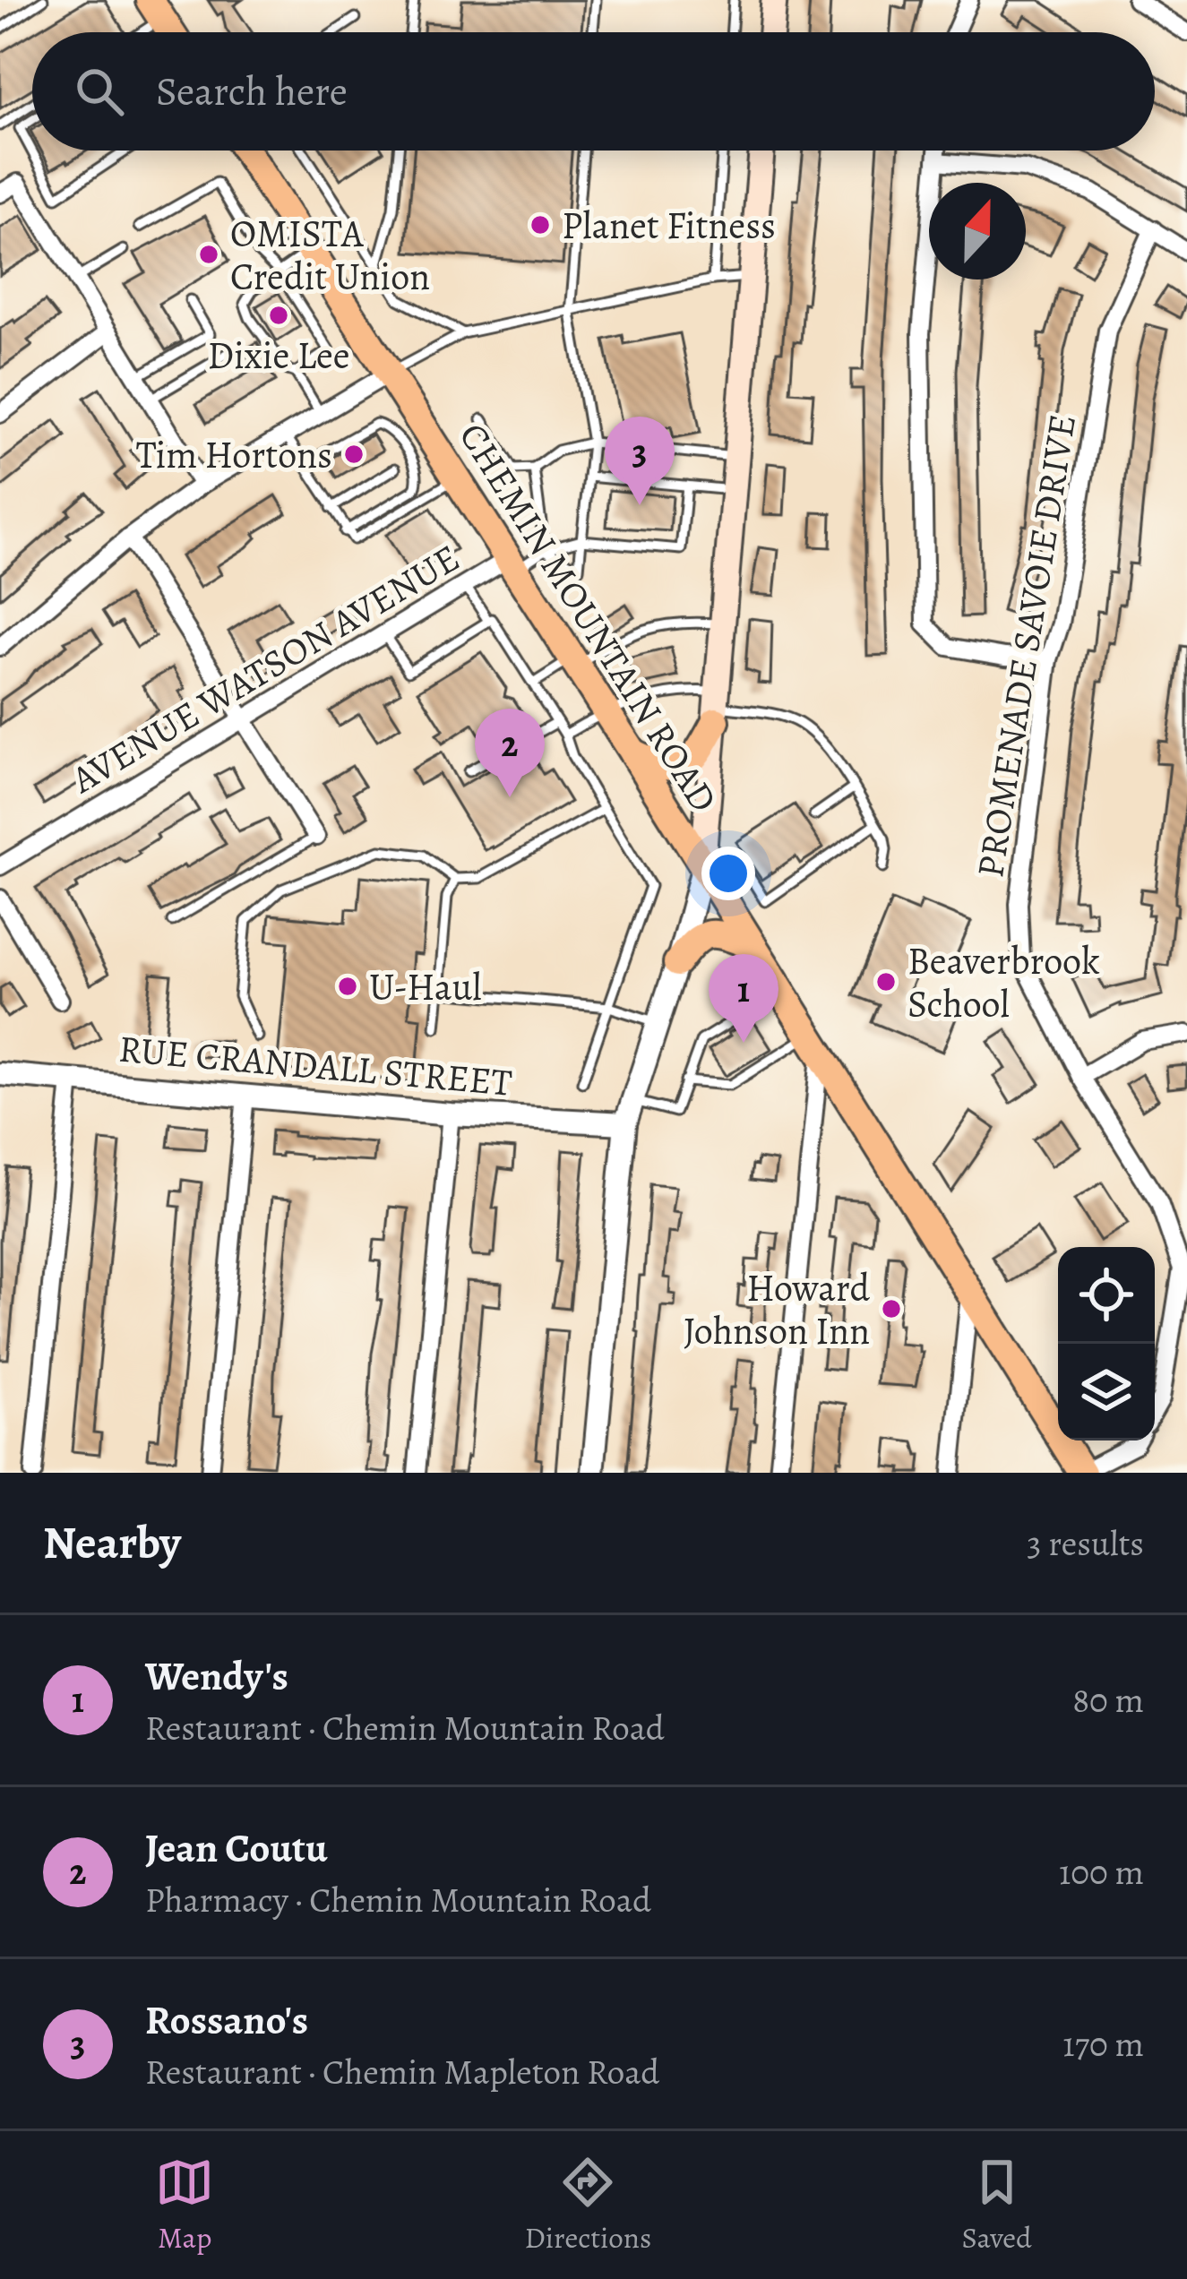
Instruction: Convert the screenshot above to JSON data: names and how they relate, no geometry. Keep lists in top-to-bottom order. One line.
{"streets":{"main road":["CHEMIN MOUNTAIN ROAD"],"street":["PROMENADE SAVOIE DRIVE","AVENUE WATSON AVENUE","RUE CRANDALL STREET"]},"crossings":[["CHEMIN MOUNTAIN ROAD","AVENUE WATSON AVENUE"]],"places":["Planet Fitness","OMISTA Credit Union","Dixie Lee","Tim Hortons","Beaverbrook School","U-Haul","Howard Johnson Inn"],"north":"top","page":{"search":"Search here","pins":["3","2","1"],"heading":["Nearby","3 results"],"list":[{"mark":"1","name":"Wendy's","note":"Restaurant · Chemin Mountain Road","value":"80 m"},{"mark":"2","name":"Jean Coutu","note":"Pharmacy · Chemin Mountain Road","value":"100 m"},{"mark":"3","name":"Rossano's","note":"Restaurant · Chemin Mapleton Road","value":"170 m"}],"nav":["Map","Directions","Saved"]}}
